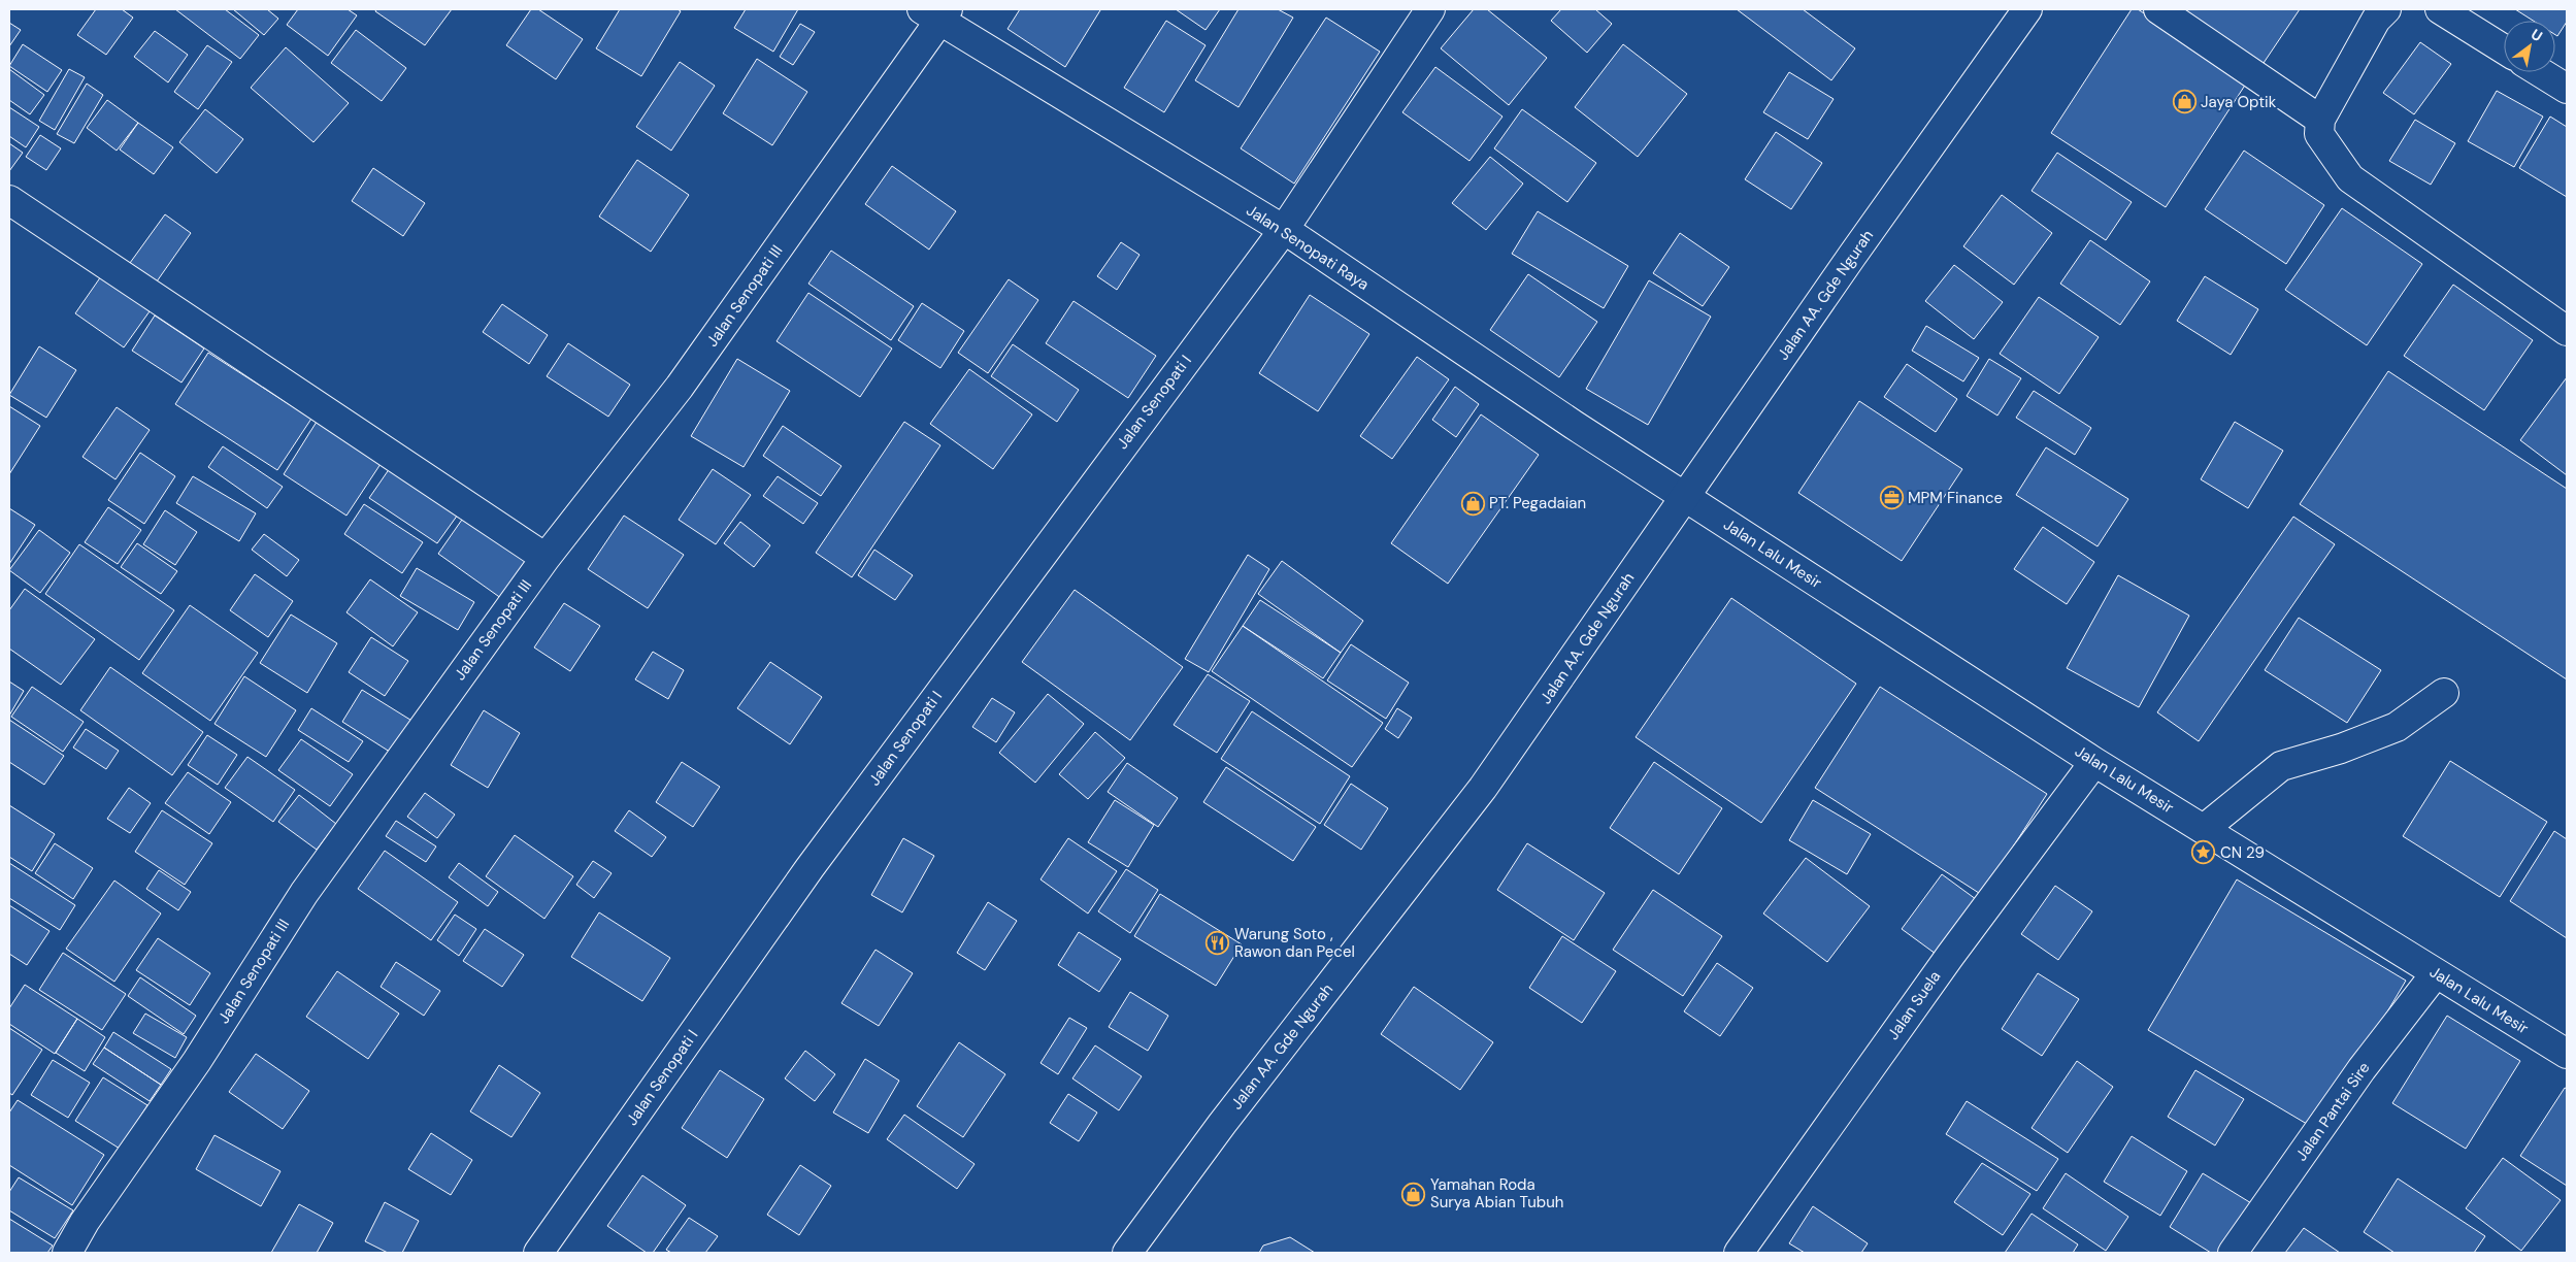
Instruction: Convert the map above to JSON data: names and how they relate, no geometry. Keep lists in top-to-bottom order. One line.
{"streets":{"street":["Jalan Senopati Raya","Jalan AA. Gde Ngurah","Jalan Senopati III","Jalan Senopati I","Jalan Lalu Mesir","Jalan Suela","Jalan Pantai Sire"]},"crossings":[["Jalan Senopati Raya","Jalan AA. Gde Ngurah"],["Jalan Senopati Raya","Jalan Senopati III"],["Jalan Senopati Raya","Jalan Senopati I"],["Jalan Senopati Raya","Jalan Lalu Mesir"],["Jalan AA. Gde Ngurah","Jalan Lalu Mesir"],["Jalan Lalu Mesir","Jalan Suela"],["Jalan Lalu Mesir","Jalan Pantai Sire"]],"places":{"shop":["Jaya Optik","PT. Pegadaian","Yamahan Roda Surya Abian Tubuh"],"office":["MPM Finance"],"place":["CN 29"],"restaurant":["Warung Soto , Rawon dan Pecel"]},"north":"top right"}
